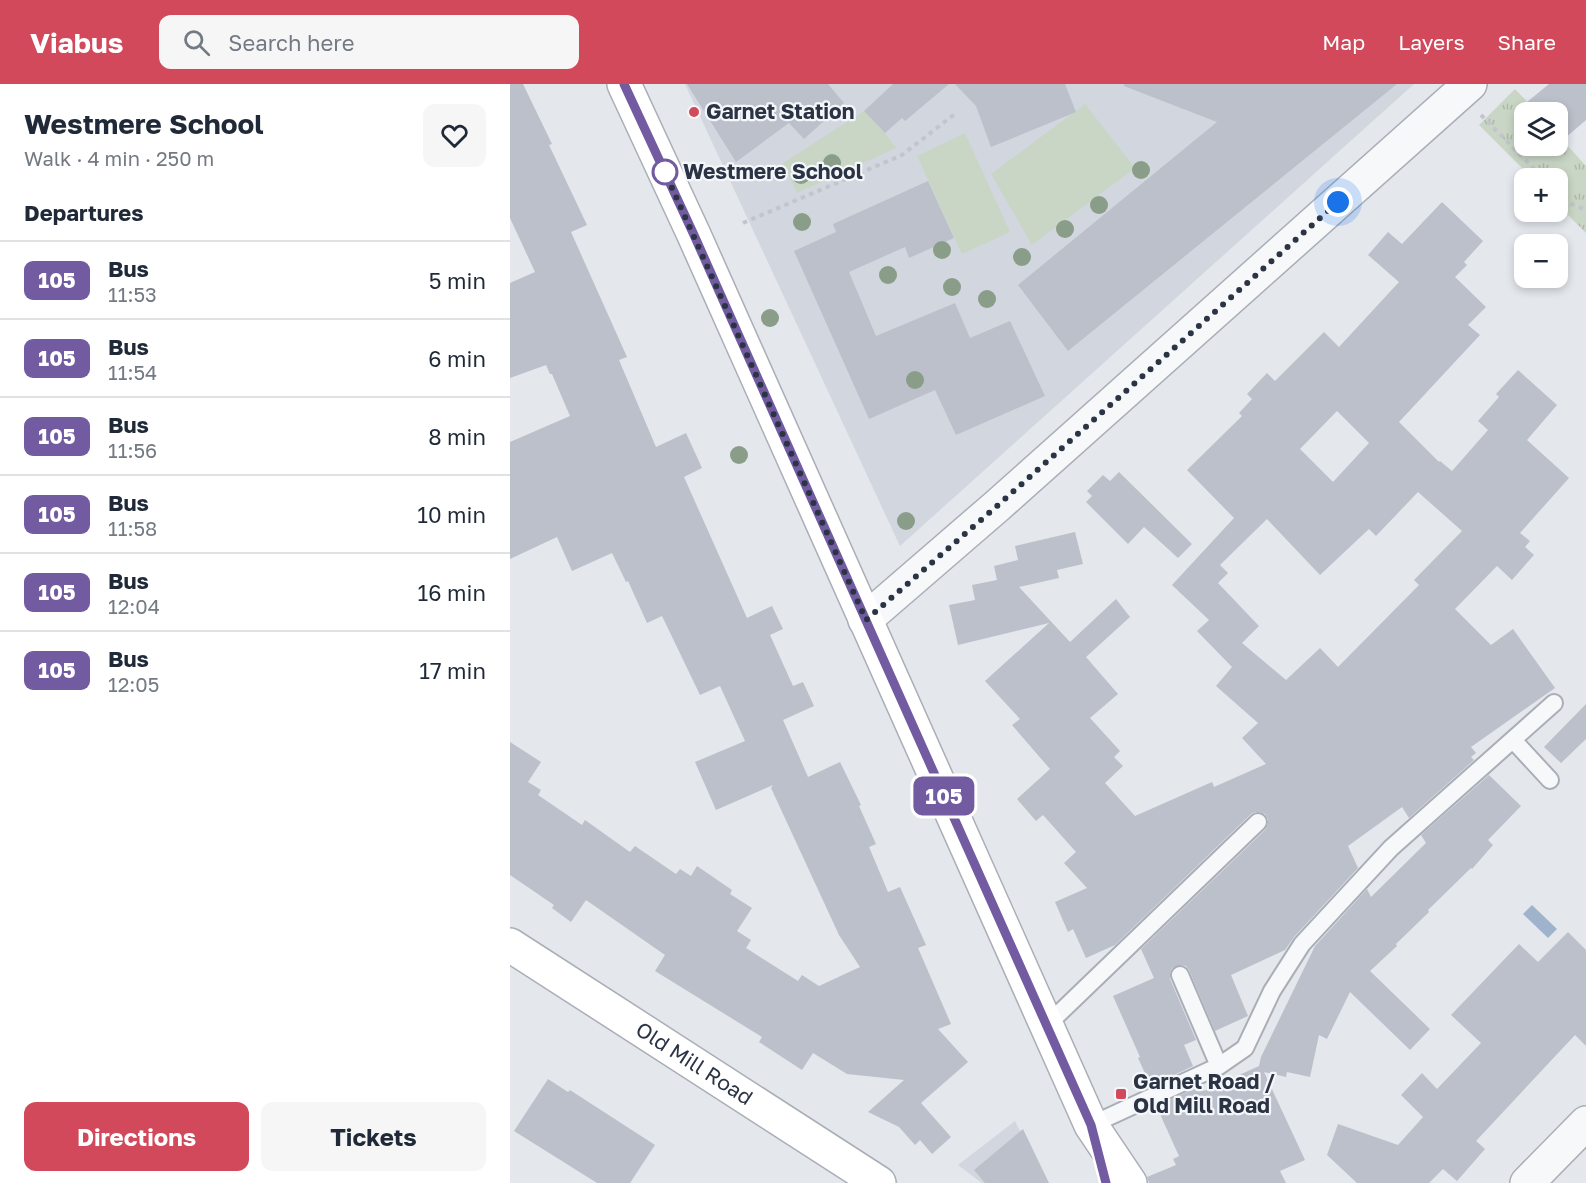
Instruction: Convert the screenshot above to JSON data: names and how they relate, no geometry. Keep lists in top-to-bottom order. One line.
{"streets":{"main road":["Old Mill Road"]},"places":{"other":["Garnet Station","Westmere School"],"transit":["Garnet Road / Old Mill Road"]},"lines":["bus line 105"],"page":{"header":"Viabus","search":"Search here","nav":["Map","Layers","Share"],"heading":[["Westmere School","Walk · 4 min · 250 m"],"Departures"],"on_map":"105","map_buttons":["+","−"],"list":[{"mark":"105","name":"Bus","note":"11:53","value":"5 min"},{"mark":"105","name":"Bus","note":"11:54","value":"6 min"},{"mark":"105","name":"Bus","note":"11:56","value":"8 min"},{"mark":"105","name":"Bus","note":"11:58","value":"10 min"},{"mark":"105","name":"Bus","note":"12:04","value":"16 min"},{"mark":"105","name":"Bus","note":"12:05","value":"17 min"}],"buttons":["Directions","Tickets"]}}
